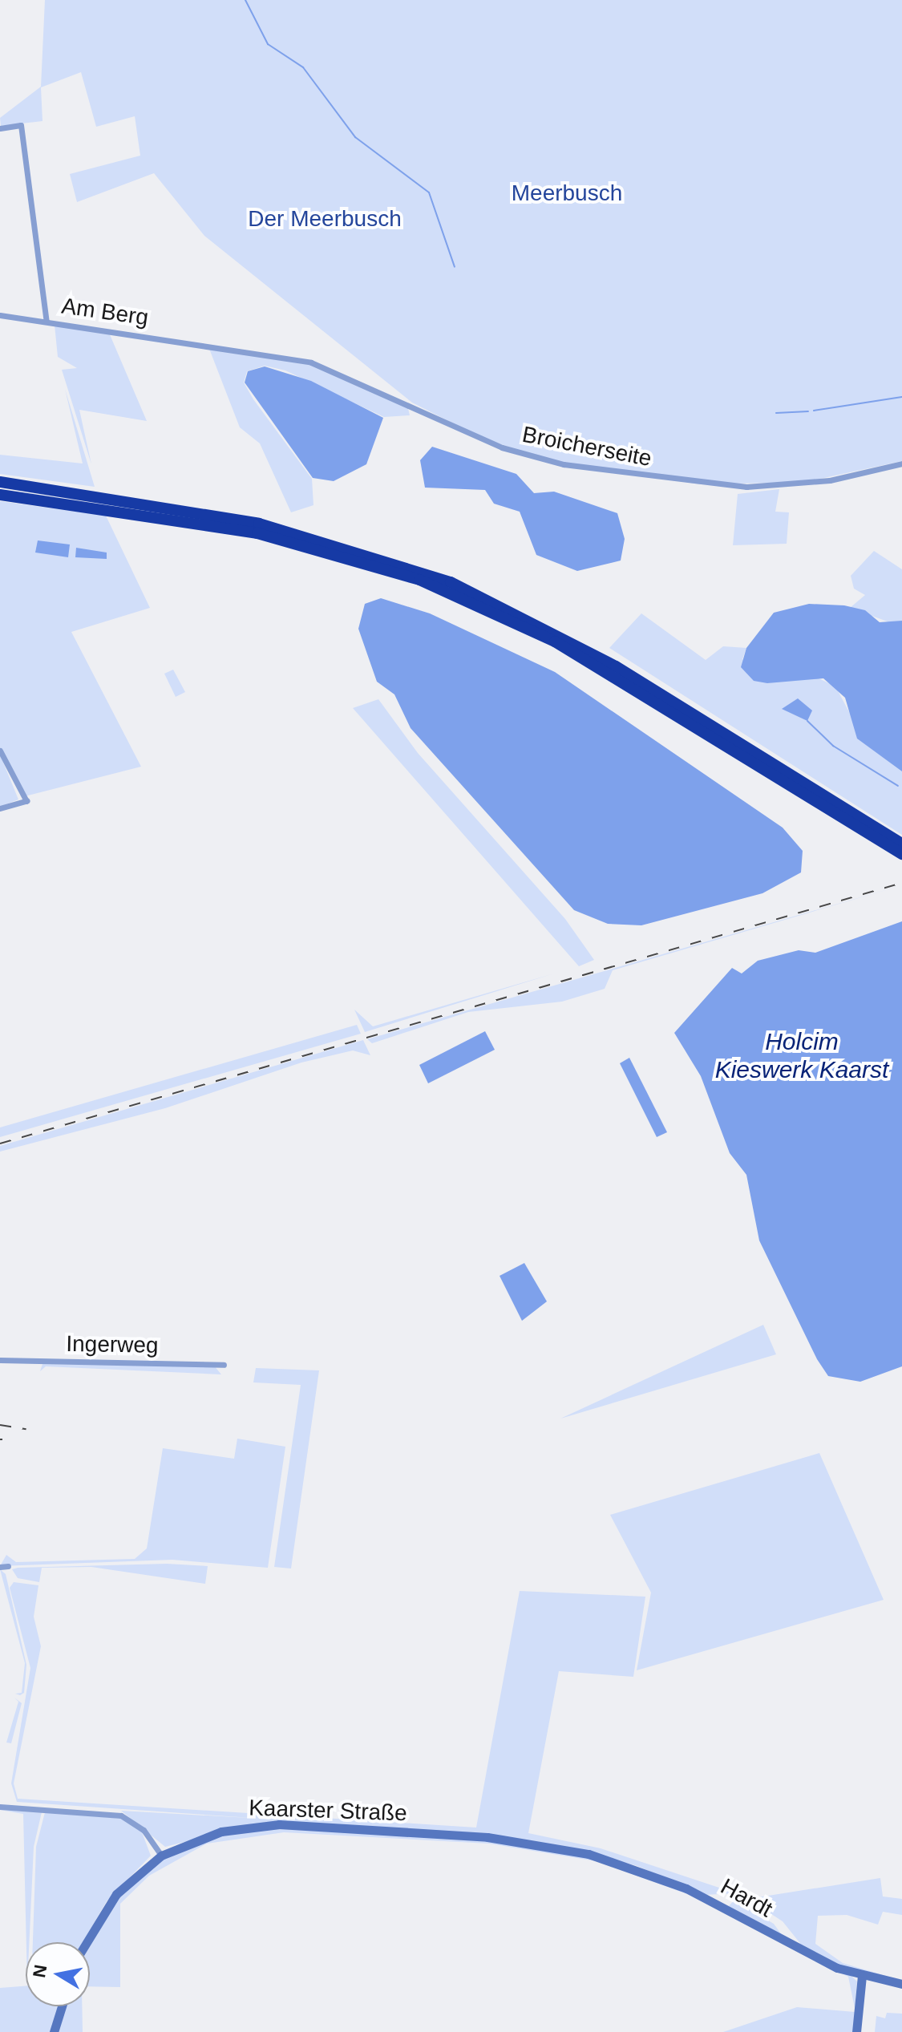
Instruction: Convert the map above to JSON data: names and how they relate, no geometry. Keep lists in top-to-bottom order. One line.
{"streets":{"main road":["Kaarster Straße","Hardt"],"street":["Am Berg","Broicherseite","Ingerweg"]},"crossings":[["Am Berg","Broicherseite"],["Kaarster Straße","Hardt"]],"water":["Holcim Kieswerk Kaarst"],"parks":["Meerbusch","Der Meerbusch"],"north":"left"}
